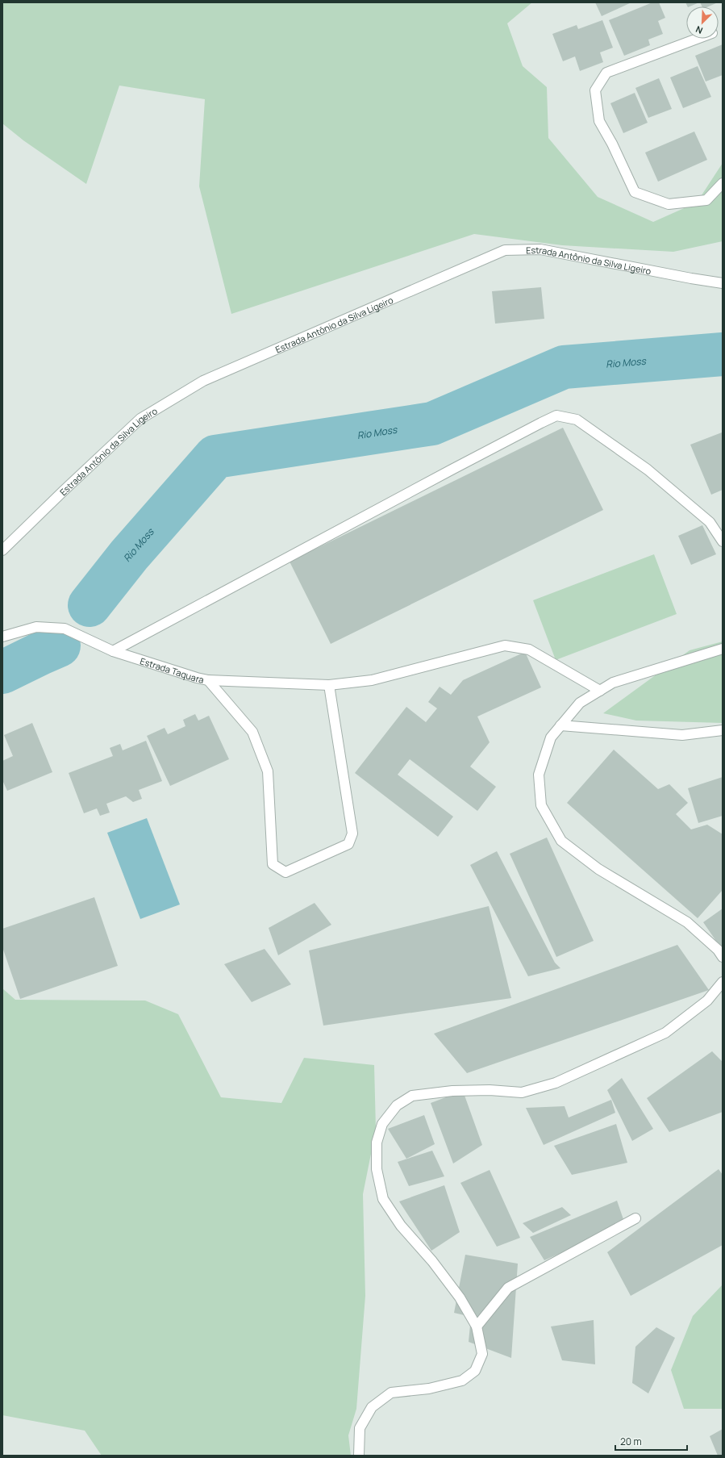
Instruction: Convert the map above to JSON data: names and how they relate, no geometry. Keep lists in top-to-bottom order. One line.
{"streets":{"street":["Estrada Antônio da Silva Ligeiro","Estrada Taquara"]},"water":["Rio Moss"],"scale_bar":"20 m","north":"bottom left"}
